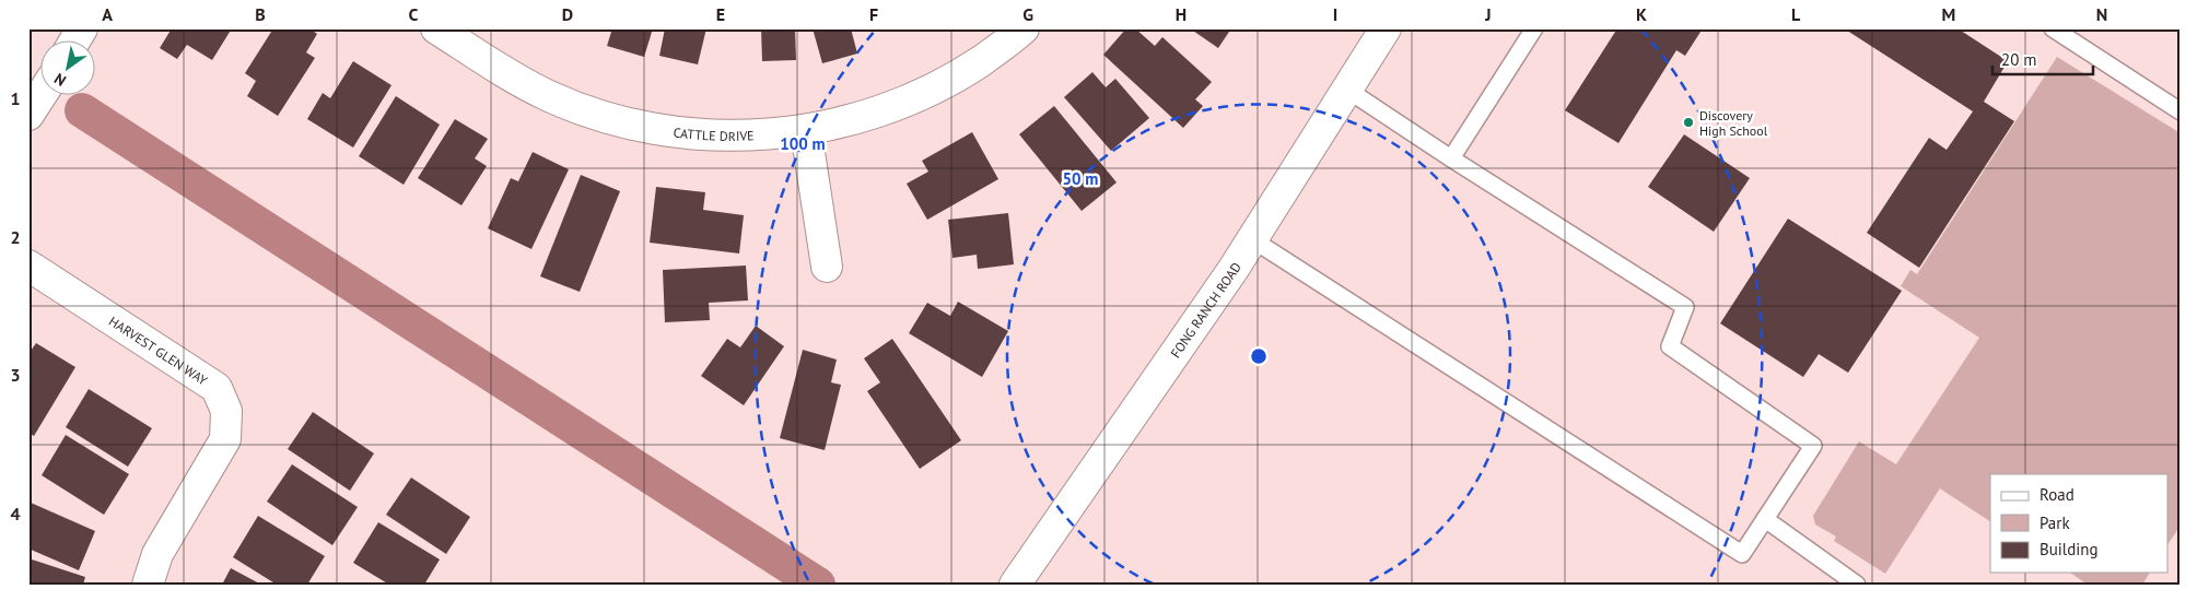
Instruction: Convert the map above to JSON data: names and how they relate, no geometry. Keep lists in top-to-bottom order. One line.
{"streets":{"street":["CATTLE DRIVE","FONG RANCH ROAD","HARVEST GLEN WAY"]},"places":["Discovery High School"],"legend":["Road","Park","Building"],"scale_bar":"20 m","north":"bottom left","grid":{"columns":["A","B","C","D","E","F","G","H","I","J","K","L","M","N"],"rows":["1","2","3","4"]},"rings":["100 m","50 m"]}
